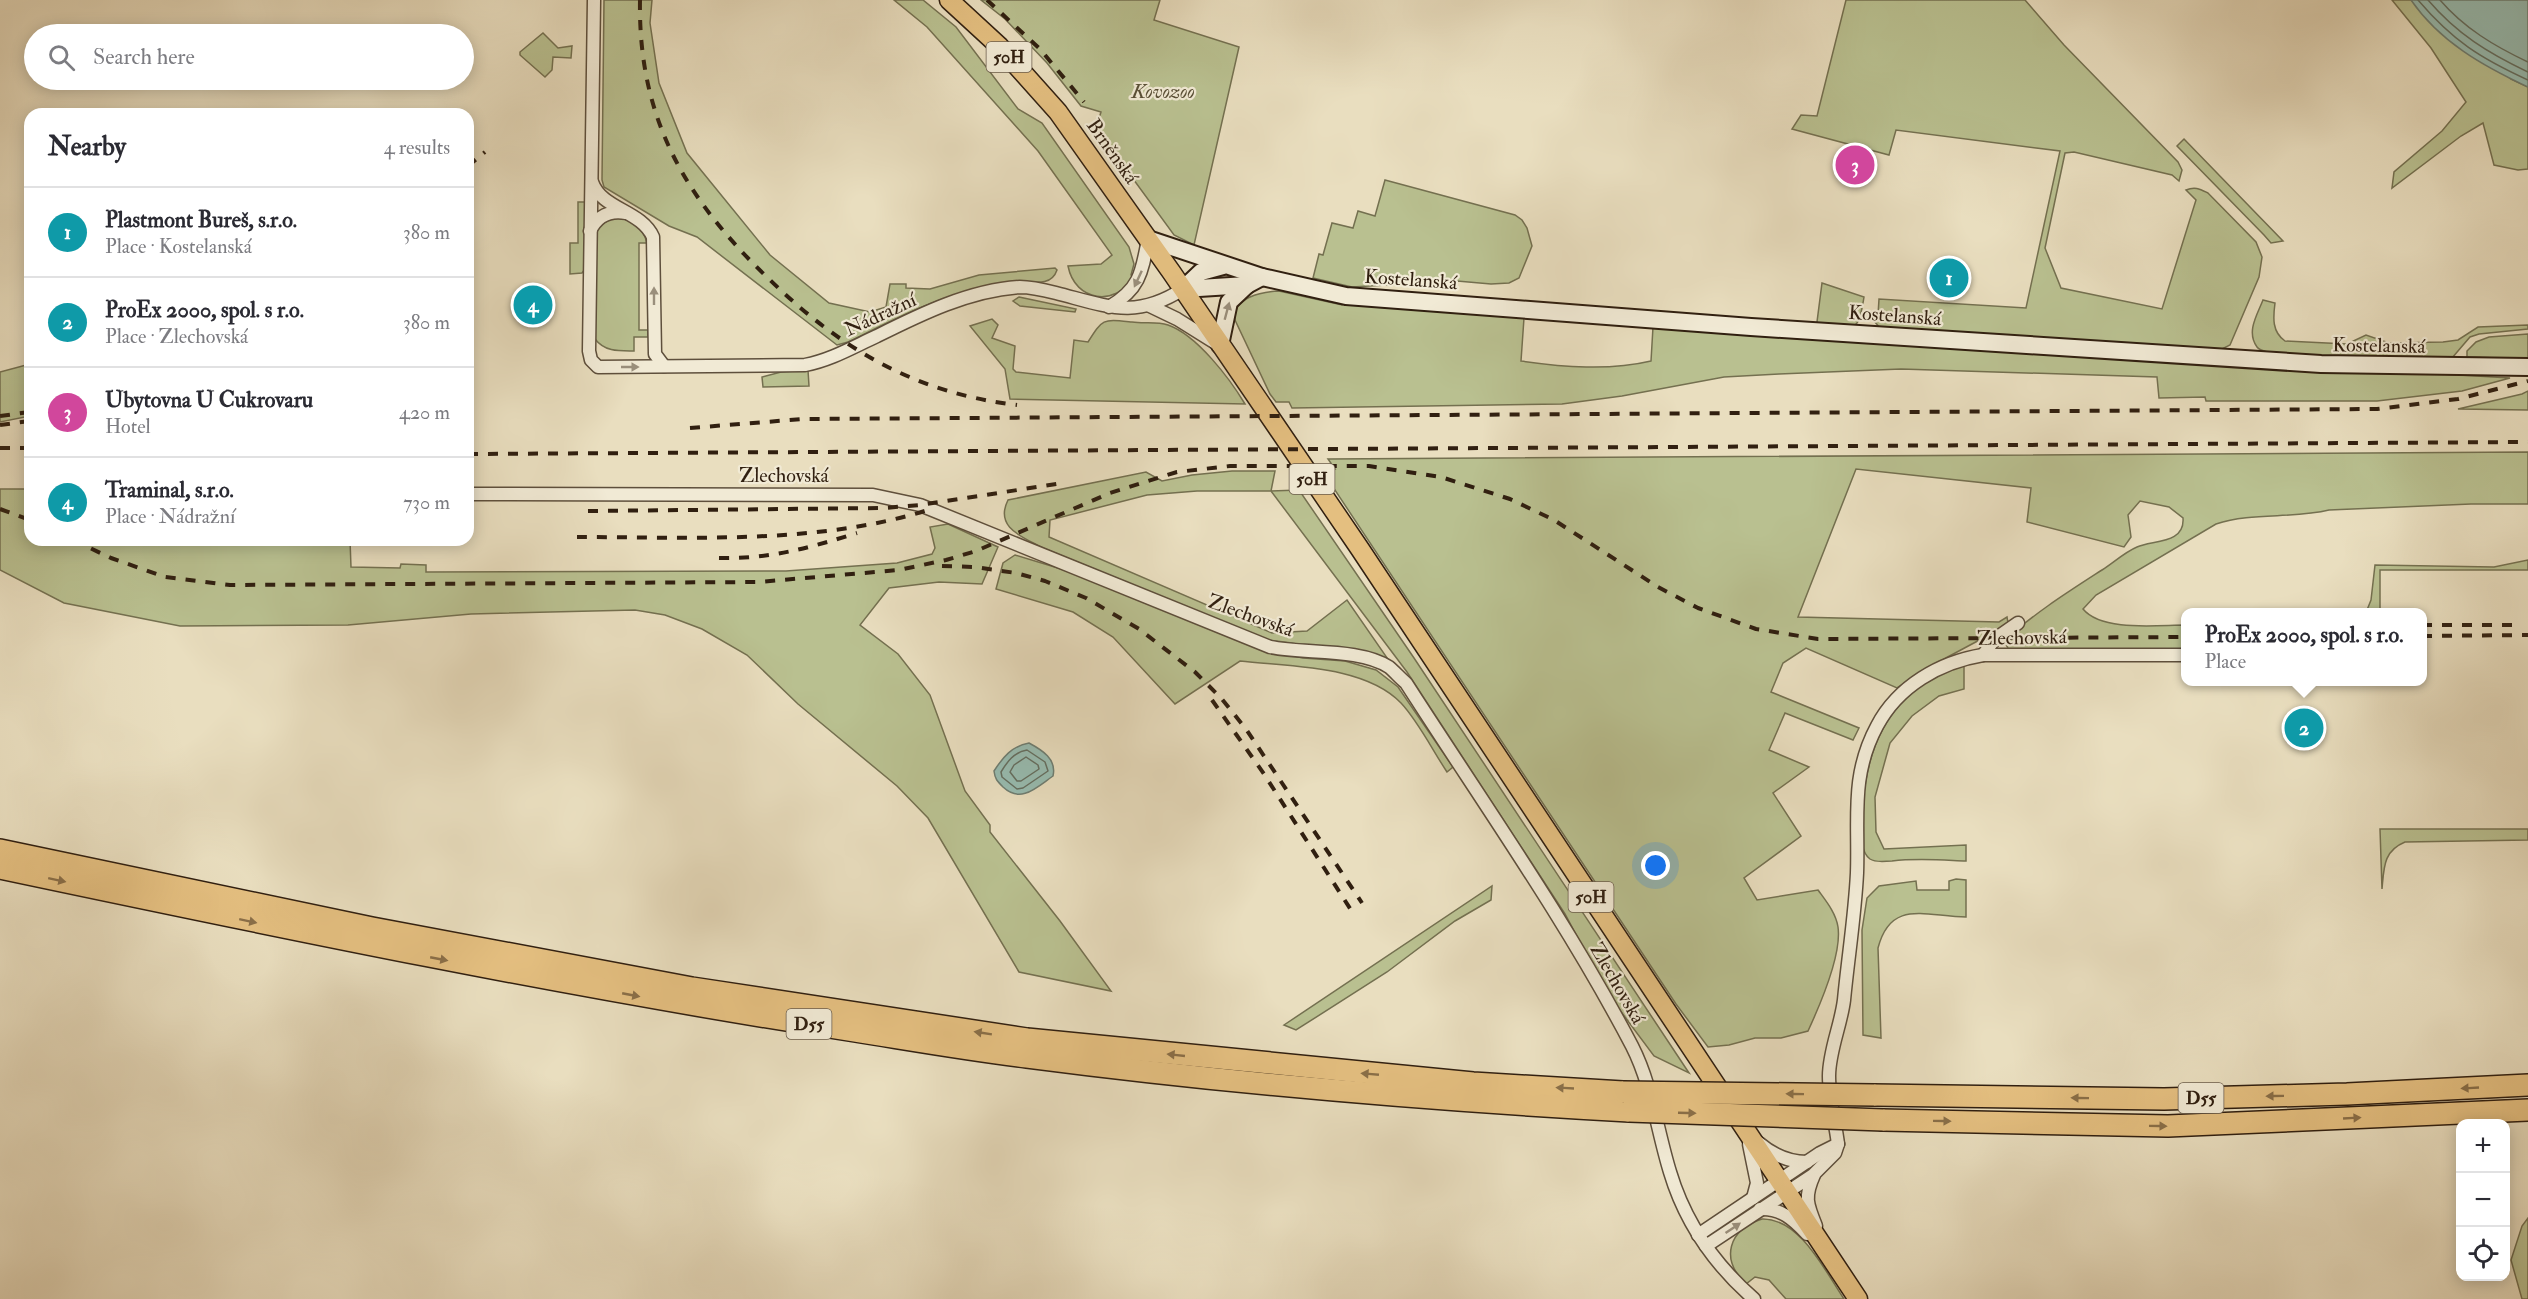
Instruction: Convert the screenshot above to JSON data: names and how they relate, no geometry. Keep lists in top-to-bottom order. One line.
{"streets":{"highway":["D55"],"main road":["50H","Brněnská","Kostelanská"],"street":["Nádražní","Zlechovská"]},"crossings":[["50H","Brněnská"],["50H","Nádražní"],["Brněnská","Kostelanská"],["Brněnská","Nádražní"]],"parks":["Kovozoo"],"page":{"search":"Search here","heading":["Nearby","4 results"],"pins":["3","1","4","2"],"list":[{"mark":"1","name":"Plastmont Bureš, s.r.o.","note":"Place · Kostelanská","value":"380 m"},{"mark":"2","name":"ProEx 2000, spol. s r.o.","note":"Place · Zlechovská","value":"380 m"},{"mark":"3","name":"Ubytovna U Cukrovaru","note":"Hotel","value":"420 m"},{"mark":"4","name":"Traminal, s.r.o.","note":"Place · Nádražní","value":"730 m"}],"popup":["ProEx 2000, spol. s r.o.","Place"],"map_buttons":["+","−"]}}
